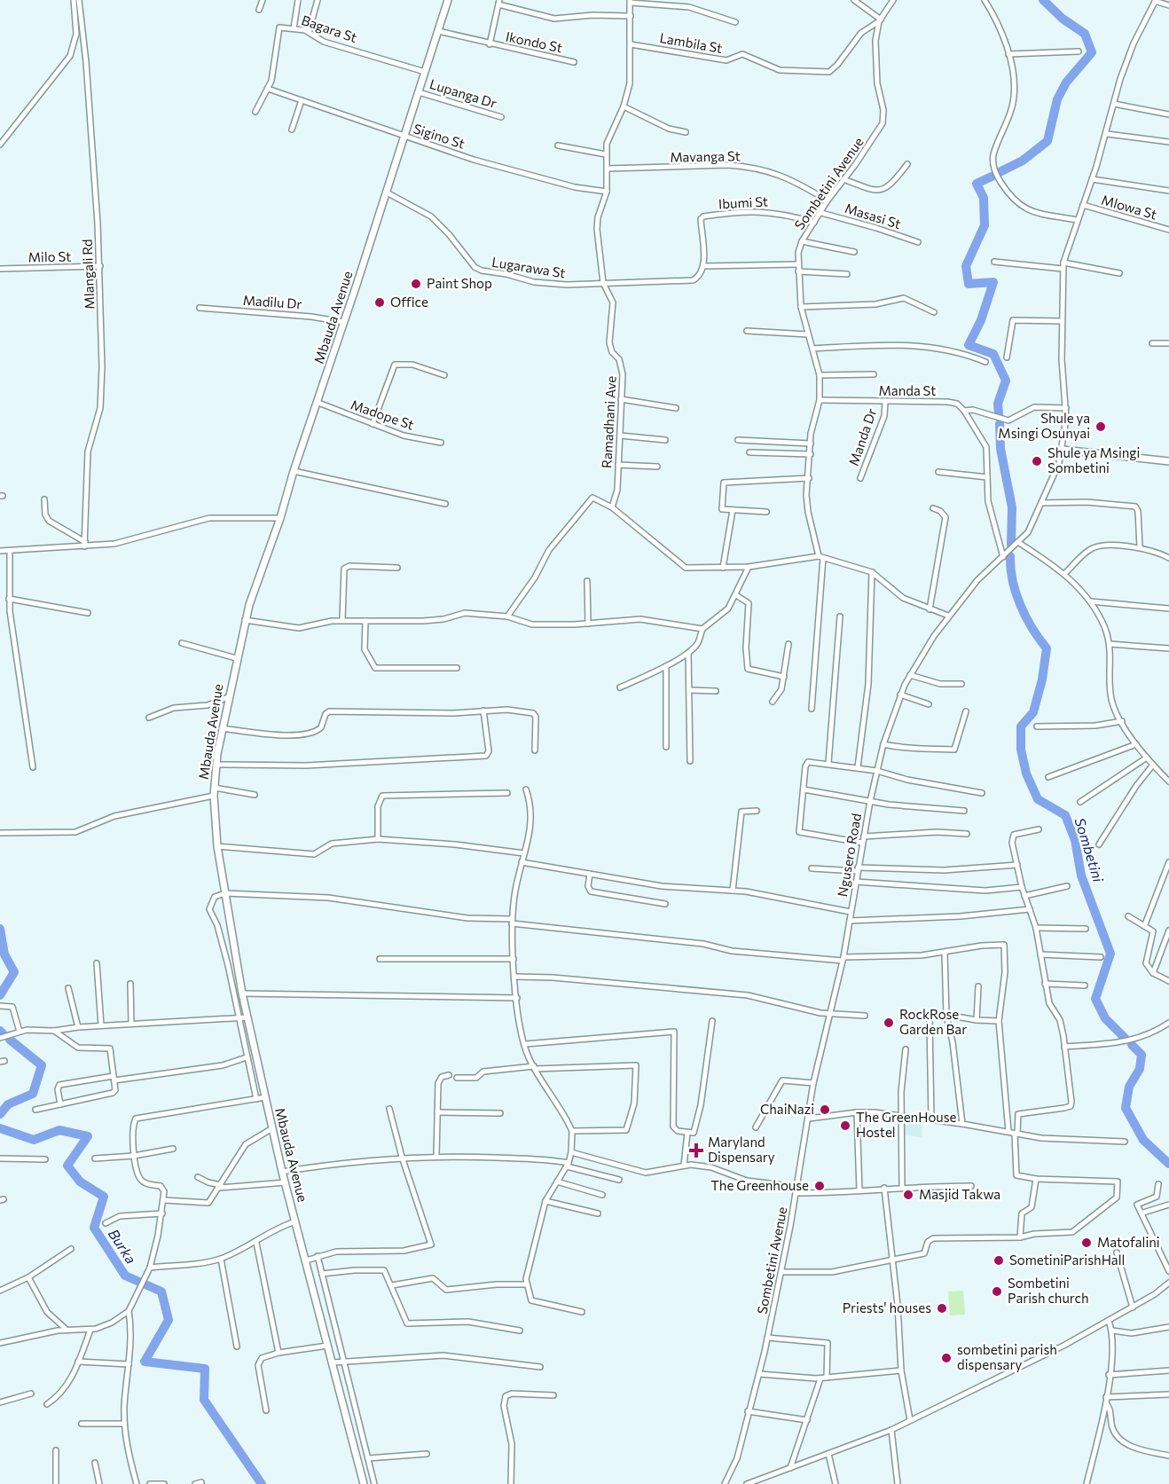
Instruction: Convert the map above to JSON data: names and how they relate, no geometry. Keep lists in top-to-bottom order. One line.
{"streets":{"street":["Bagara St","Ikondo St","Lambila St","Lupanga Dr","Sigino St","Mavanga St","Sombetini Avenue","Ibumi St","Mlowa St","Masasi St","Milo St","Lugarawa St","Mlangali Rd","Madilu Dr","Mbauda Avenue","Manda St","Madope St","Ramadhani Ave","Manda Dr","Ngusero Road"]},"crossings":[["Bagara St","Sigino St"],["Bagara St","Mbauda Avenue"],["Ikondo St","Mbauda Avenue"],["Ikondo St","Ramadhani Ave"],["Lambila St","Sombetini Avenue"],["Lambila St","Ramadhani Ave"],["Lupanga Dr","Mbauda Avenue"],["Sigino St","Mbauda Avenue"],["Sigino St","Ramadhani Ave"],["Mavanga St","Sombetini Avenue"],["Mavanga St","Ramadhani Ave"],["Sombetini Avenue","Ibumi St"],["Sombetini Avenue","Masasi St"],["Sombetini Avenue","Manda St"],["Sombetini Avenue","Ngusero Road"],["Milo St","Mlangali Rd"],["Lugarawa St","Mbauda Avenue"],["Lugarawa St","Ramadhani Ave"],["Madilu Dr","Mbauda Avenue"],["Mbauda Avenue","Madope St"],["Manda St","Manda Dr"]],"water":["Sombetini","Burka"],"places":{"other":["Paint Shop","Office","Shule ya Msingi Osunyai","Shule ya Msingi Sombetini","RockRose Garden Bar","ChaiNazi","The GreenHouse Hostel","The Greenhouse","Masjid Takwa","Matofalini","SometiniParishHall","Sombetini Parish church","Priests' houses","sombetini parish dispensary"],"health":["Maryland Dispensary"]}}
